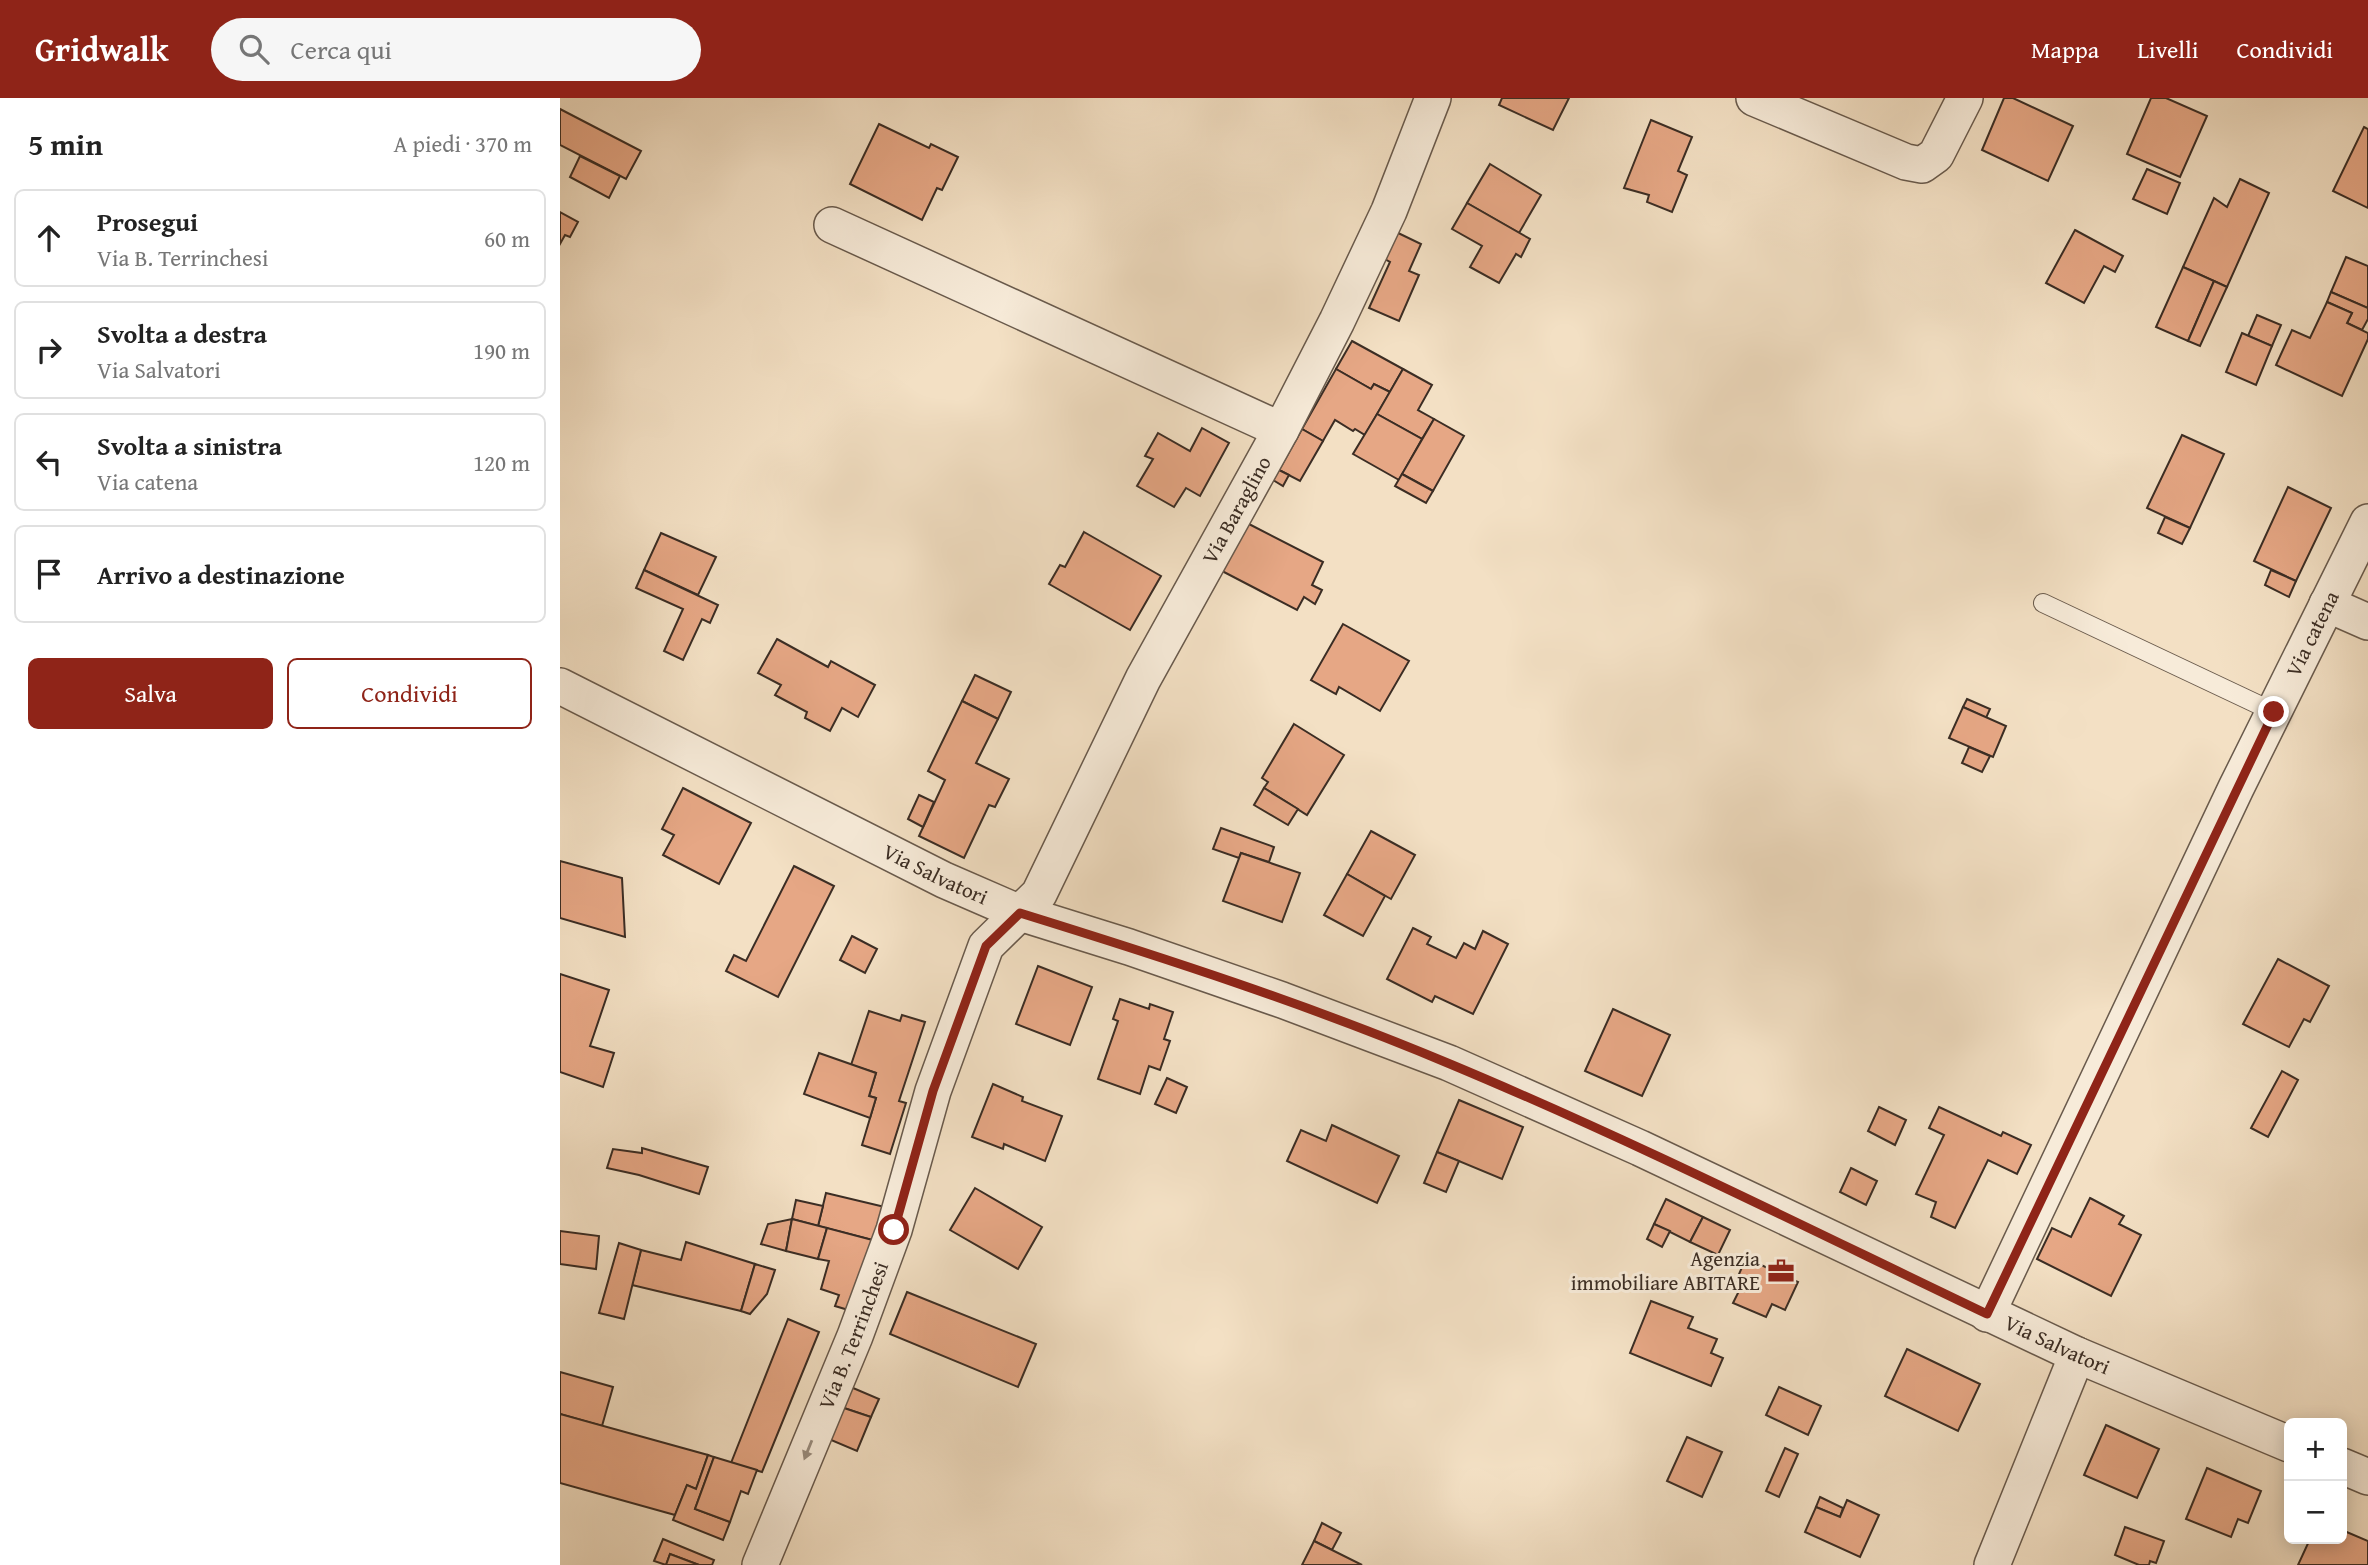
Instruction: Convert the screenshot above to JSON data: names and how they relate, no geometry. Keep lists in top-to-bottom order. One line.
{"streets":{"street":["Via Baraglino","Via catena","Via Salvatori","Via B. Terrinchesi"]},"crossings":[["Via Baraglino","Via Salvatori"],["Via Baraglino","Via B. Terrinchesi"],["Via catena","Via Salvatori"],["Via Salvatori","Via B. Terrinchesi"]],"one_way":["Via B. Terrinchesi"],"places":{"office":["Agenzia immobiliare ABITARE"]},"page":{"header":"Gridwalk","search":"Cerca qui","nav":["Mappa","Livelli","Condividi"],"heading":["5 min","A piedi · 370 m"],"list":[["Prosegui","Via B. Terrinchesi","60 m"],["Svolta a destra","Via Salvatori","190 m"],["Svolta a sinistra","Via catena","120 m"],"Arrivo a destinazione"],"buttons":["Salva","Condividi"],"map_buttons":["+","−"]}}
